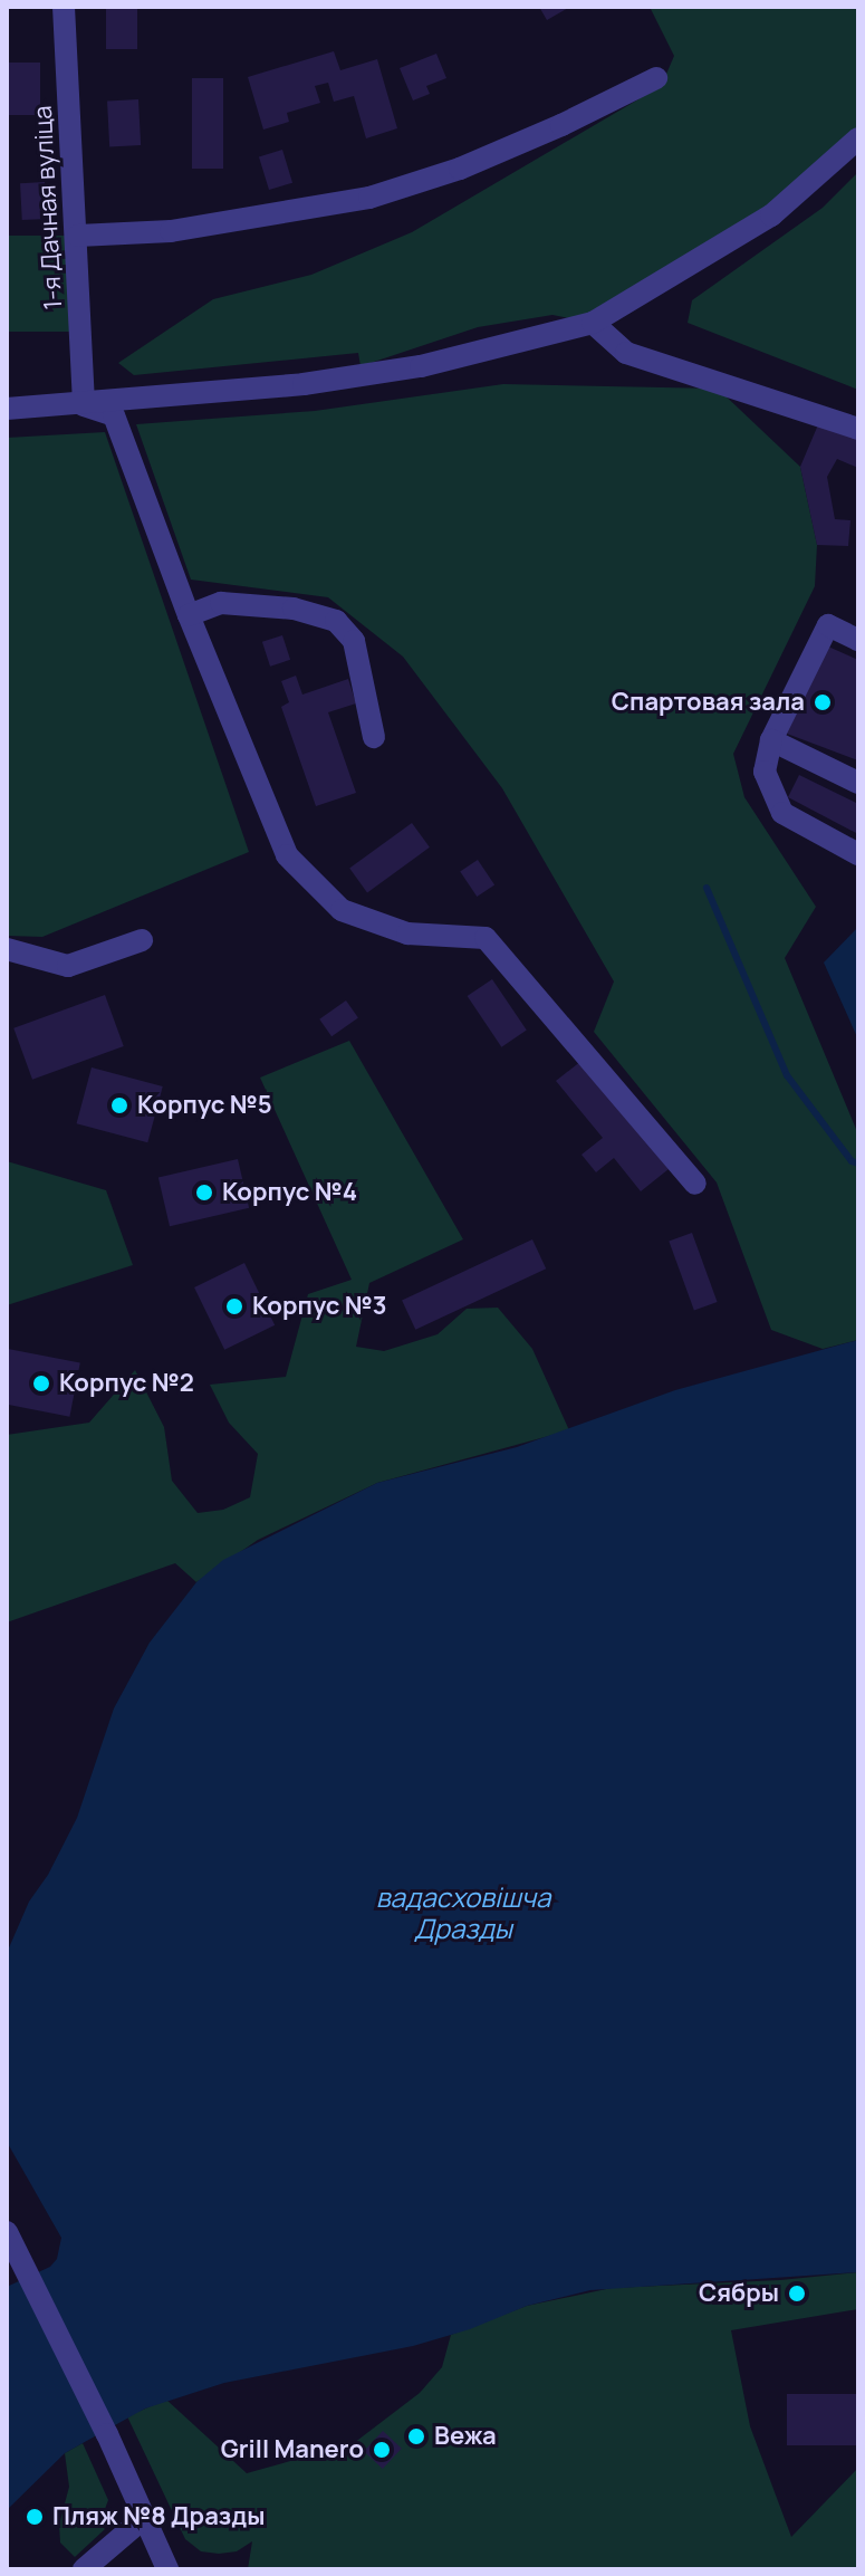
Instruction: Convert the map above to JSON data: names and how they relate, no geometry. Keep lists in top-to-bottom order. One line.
{"streets":{"street":["1-я Дачная вуліца"]},"water":["вадасховішча Дразды"],"places":["Спартовая зала","Корпус №5","Корпус №4","Корпус №3","Корпус №2","Сябры","Вежа","Grill Manero","Пляж №8 Дразды"]}
